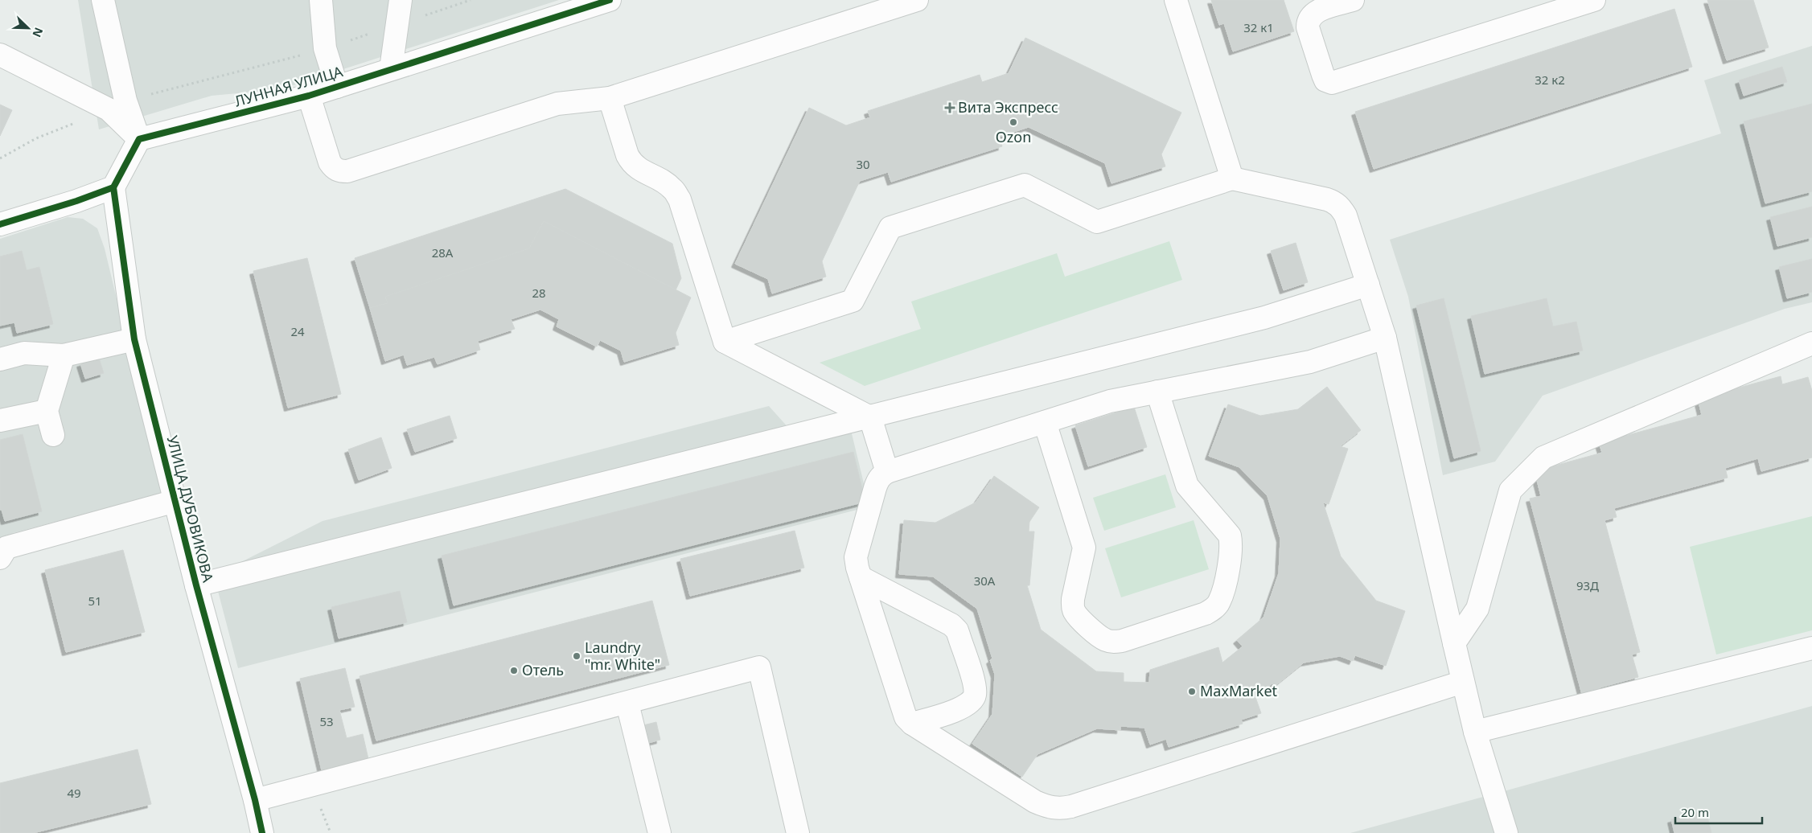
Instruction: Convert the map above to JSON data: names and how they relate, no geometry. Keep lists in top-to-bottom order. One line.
{"streets":{"street":["ЛУННАЯ УЛИЦА","УЛИЦА ДУБОВИКОВА"]},"places":{"health":["Вита Экспресс"],"other":["Ozon","Laundry \"mr. White\"","Отель","MaxMarket"]},"house_numbers":["32 к1","32 к2","30","28А","28","24","30А","93Д","51","53","49"],"scale_bar":"20 m","north":"bottom right"}
